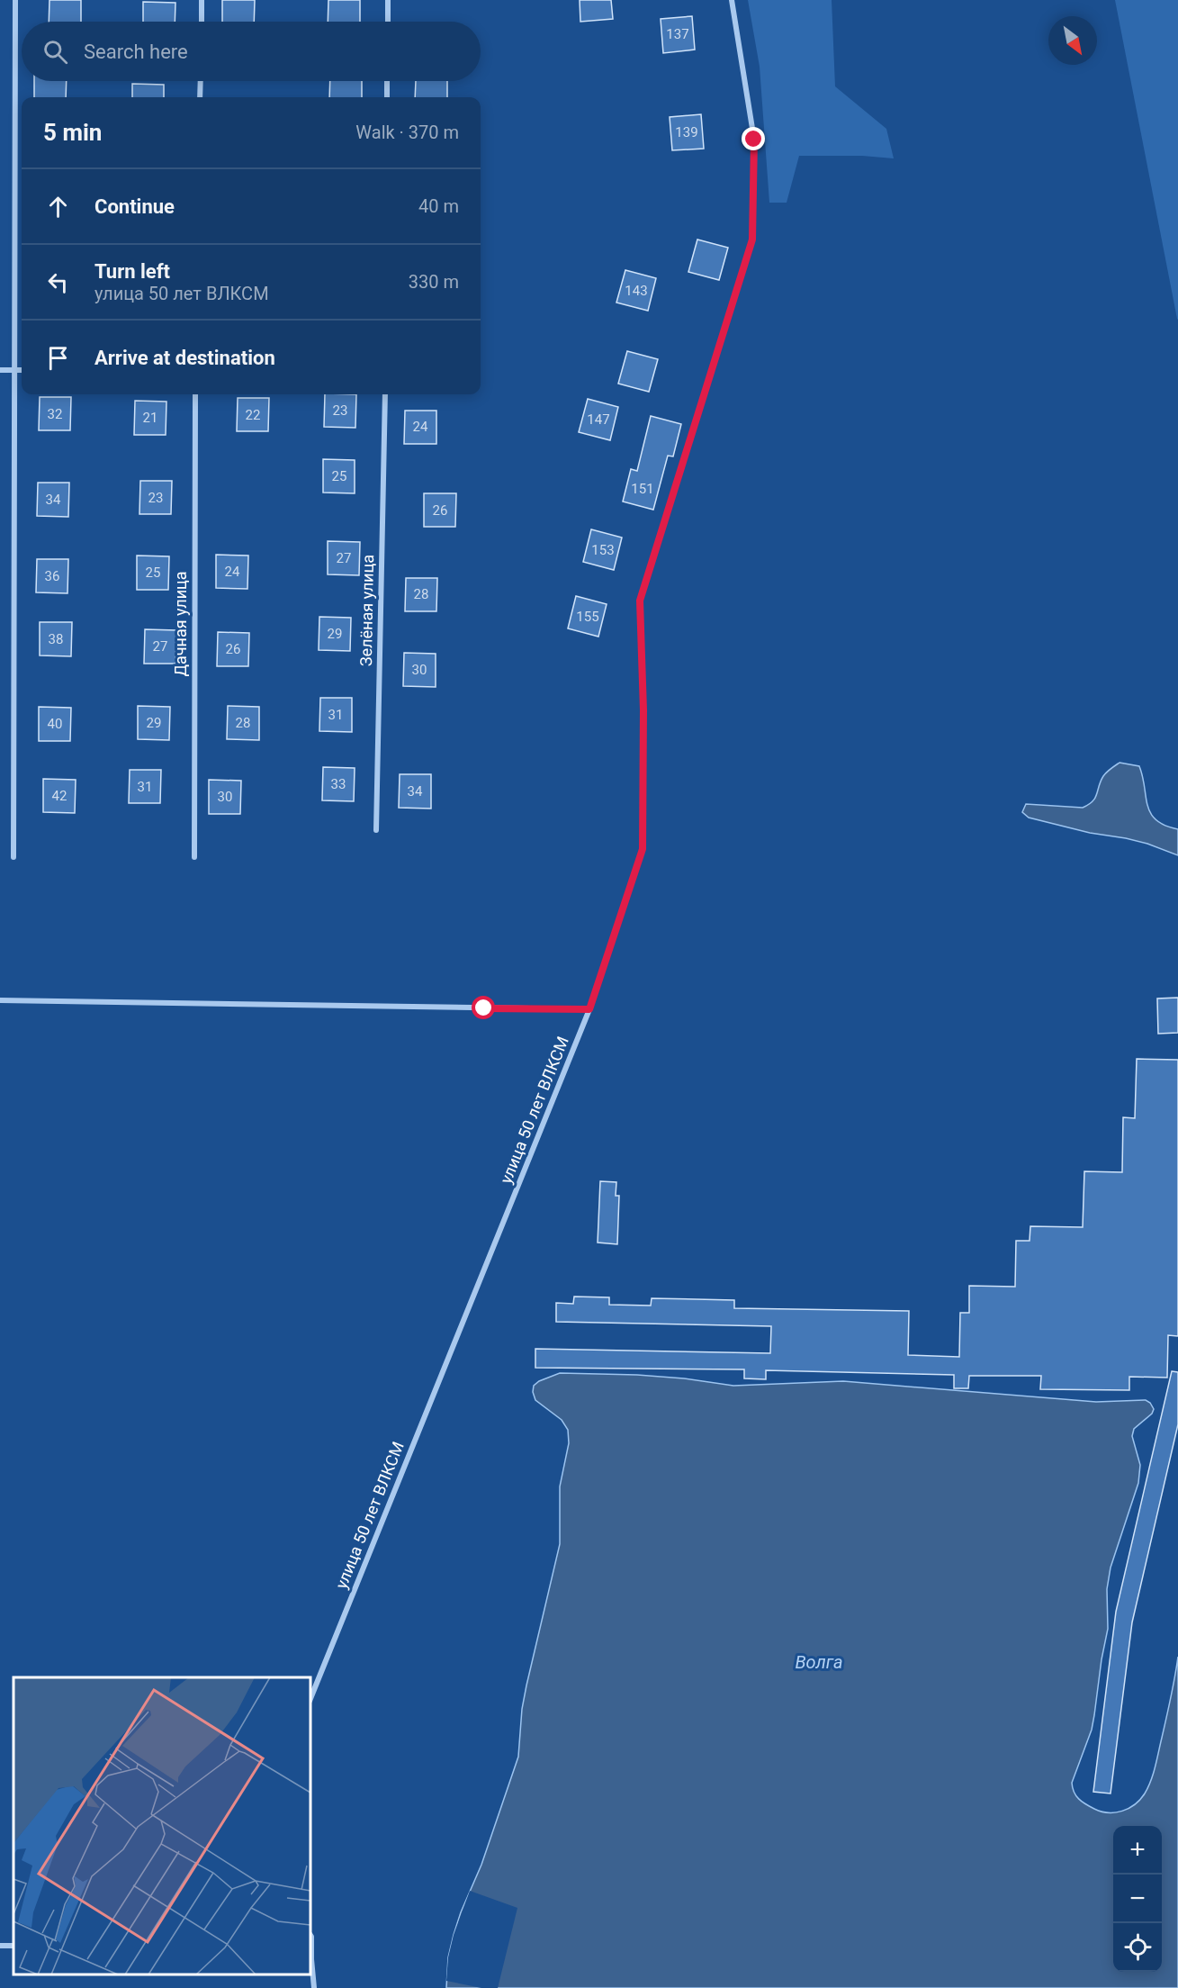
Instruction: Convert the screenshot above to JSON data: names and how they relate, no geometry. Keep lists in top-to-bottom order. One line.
{"streets":{"street":["Зелёная улица","Дачная улица","улица 50 лет ВЛКСМ"]},"water":["Волга"],"house_numbers":["137","139","143","23","32","22","21","147","24","25","151","23","34","26","153","27","24","25","36","28","155","29","38","27","26","30","31","29","28","40","33","31","34","42","30"],"north":"bottom right","page":{"search":"Search here","heading":["5 min","Walk · 370 m"],"list":[["Continue","40 m"],["Turn left","улица 50 лет ВЛКСМ","330 m"],"Arrive at destination"],"map_buttons":["+","−"]}}
